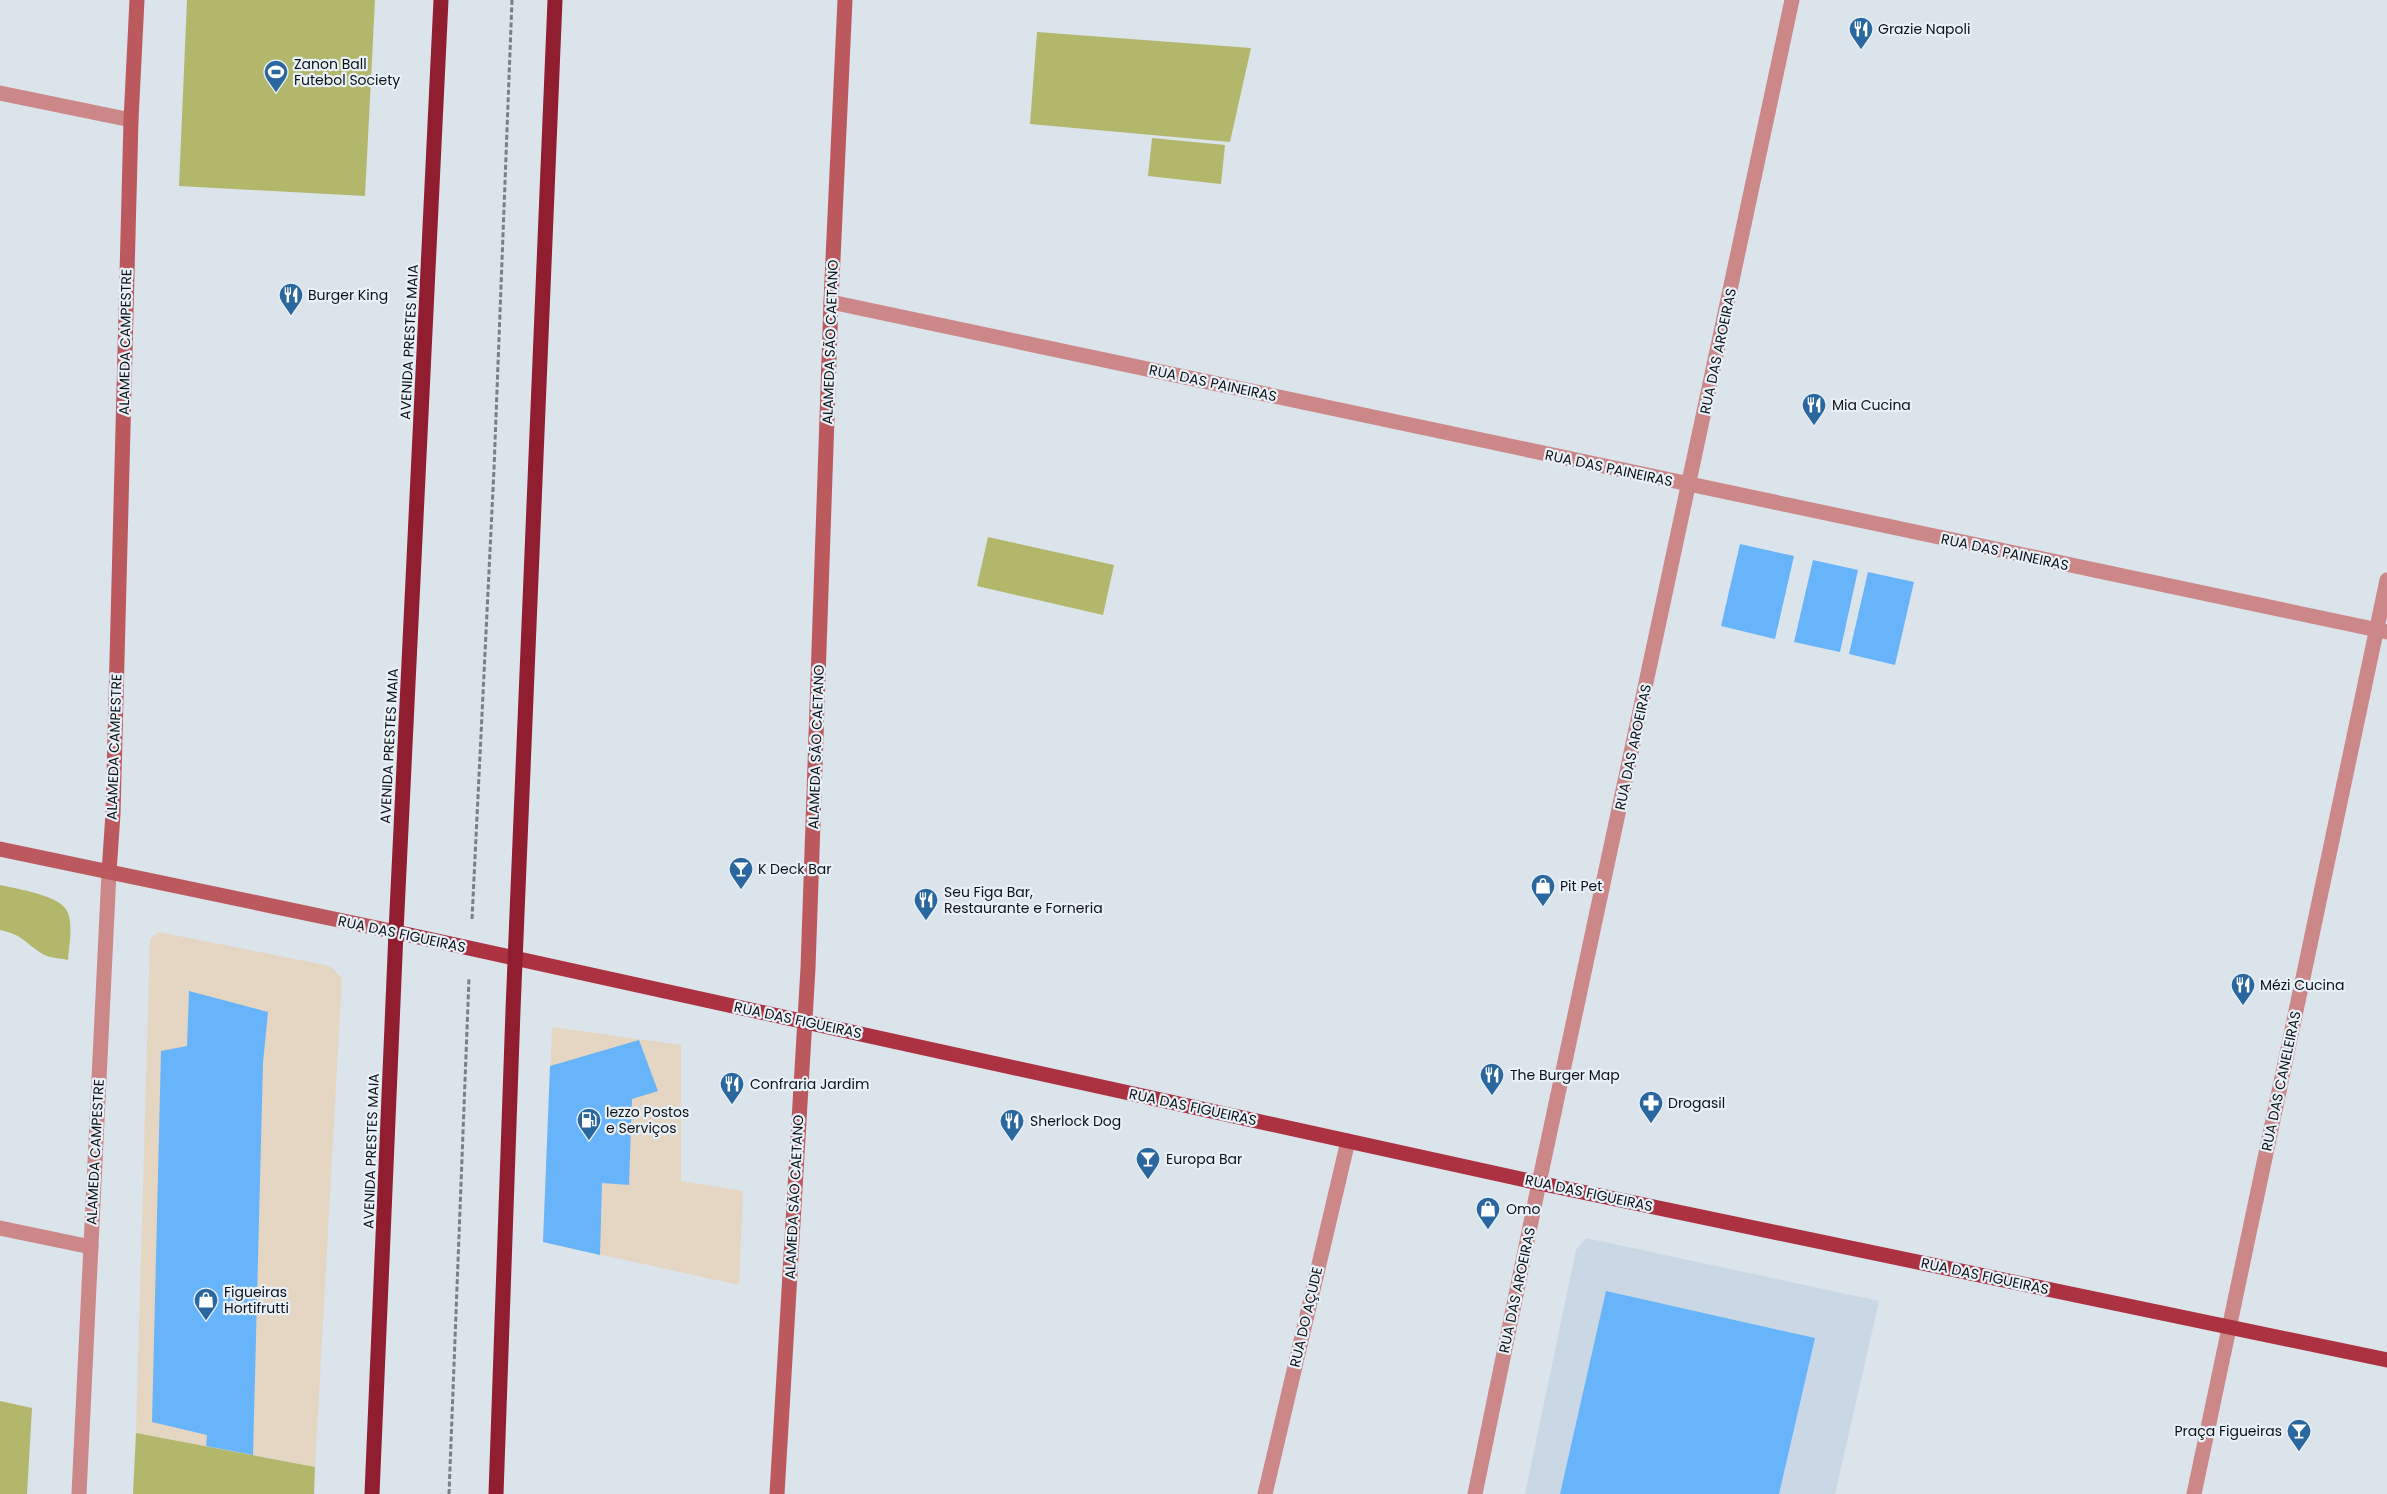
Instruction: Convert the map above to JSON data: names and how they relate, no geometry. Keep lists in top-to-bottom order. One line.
{"streets":{"highway":["AVENIDA PRESTES MAIA"],"main road":["ALAMEDA CAMPESTRE","ALAMEDA SÃO CAETANO","RUA DAS FIGUEIRAS"],"street":["RUA DAS AROEIRAS","RUA DAS PAINEIRAS","RUA DAS CANELEIRAS","RUA DO AÇUDE"]},"crossings":[["ALAMEDA CAMPESTRE","RUA DAS FIGUEIRAS"],["AVENIDA PRESTES MAIA","RUA DAS FIGUEIRAS"],["ALAMEDA SÃO CAETANO","RUA DAS PAINEIRAS"],["ALAMEDA SÃO CAETANO","RUA DAS FIGUEIRAS"],["RUA DAS AROEIRAS","RUA DAS PAINEIRAS"],["RUA DAS AROEIRAS","RUA DAS FIGUEIRAS"],["RUA DAS PAINEIRAS","RUA DAS CANELEIRAS"],["RUA DAS FIGUEIRAS","RUA DAS CANELEIRAS"],["RUA DAS FIGUEIRAS","RUA DO AÇUDE"]],"places":{"restaurant":["Grazie Napoli","Burger King","Mia Cucina","Seu Figa Bar, Restaurante e Forneria","Mézi Cucina","The Burger Map","Confraria Jardim","Sherlock Dog"],"sports":["Zanon Ball Futebol Society"],"bar":["K Deck Bar","Europa Bar","Praça Figueiras"],"shop":["Pit Pet","Omo","Figueiras Hortifrutti"],"pharmacy":["Drogasil"],"fuel station":["Iezzo Postos e Serviços"]}}
